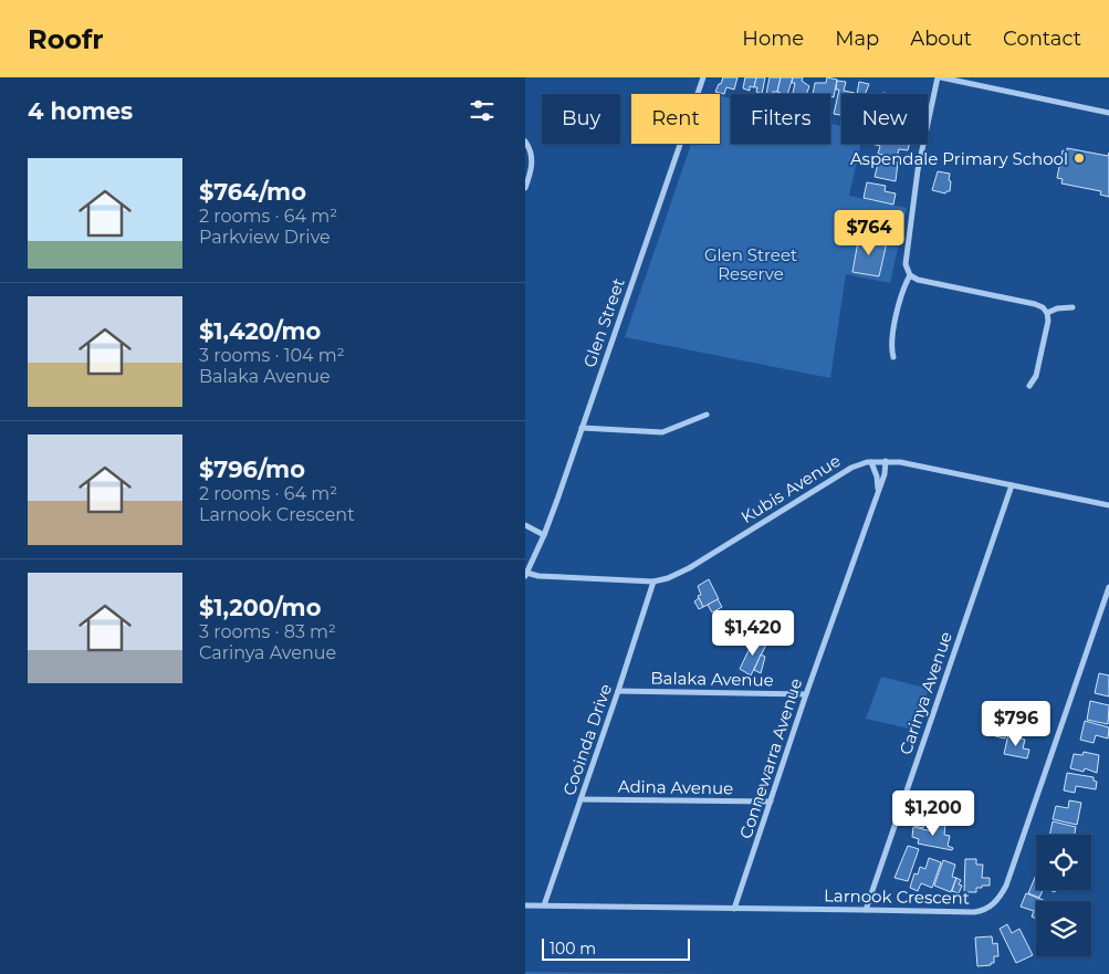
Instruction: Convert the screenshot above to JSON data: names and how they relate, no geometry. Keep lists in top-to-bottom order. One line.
{"streets":{"street":["Glen Street","Kubis Avenue","Balaka Avenue","Carinya Avenue","Cooinda Drive","Connewarra Avenue","Adina Avenue","Larnook Crescent"]},"crossings":[["Glen Street","Kubis Avenue"],["Kubis Avenue","Carinya Avenue"],["Kubis Avenue","Cooinda Drive"],["Kubis Avenue","Connewarra Avenue"],["Balaka Avenue","Cooinda Drive"],["Balaka Avenue","Connewarra Avenue"],["Carinya Avenue","Larnook Crescent"],["Cooinda Drive","Adina Avenue"],["Cooinda Drive","Larnook Crescent"],["Connewarra Avenue","Adina Avenue"],["Connewarra Avenue","Larnook Crescent"]],"parks":["Glen Street Reserve"],"places":["Aspendale Primary School"],"scale_bar":"100 m","page":{"header":"Roofr","nav":["Home","Map","About","Contact"],"heading":"4 homes","chip":["Buy","Rent","Filters","New"],"list":[{"name":"$764/mo","note":"2 rooms · 64 m² · Parkview Drive"},{"name":"$1,420/mo","note":"3 rooms · 104 m² · Balaka Avenue"},{"name":"$796/mo","note":"2 rooms · 64 m² · Larnook Crescent"},{"name":"$1,200/mo","note":"3 rooms · 83 m² · Carinya Avenue"}],"price":["$764","$1,420","$796","$1,200"],"scale":"100 m"}}
